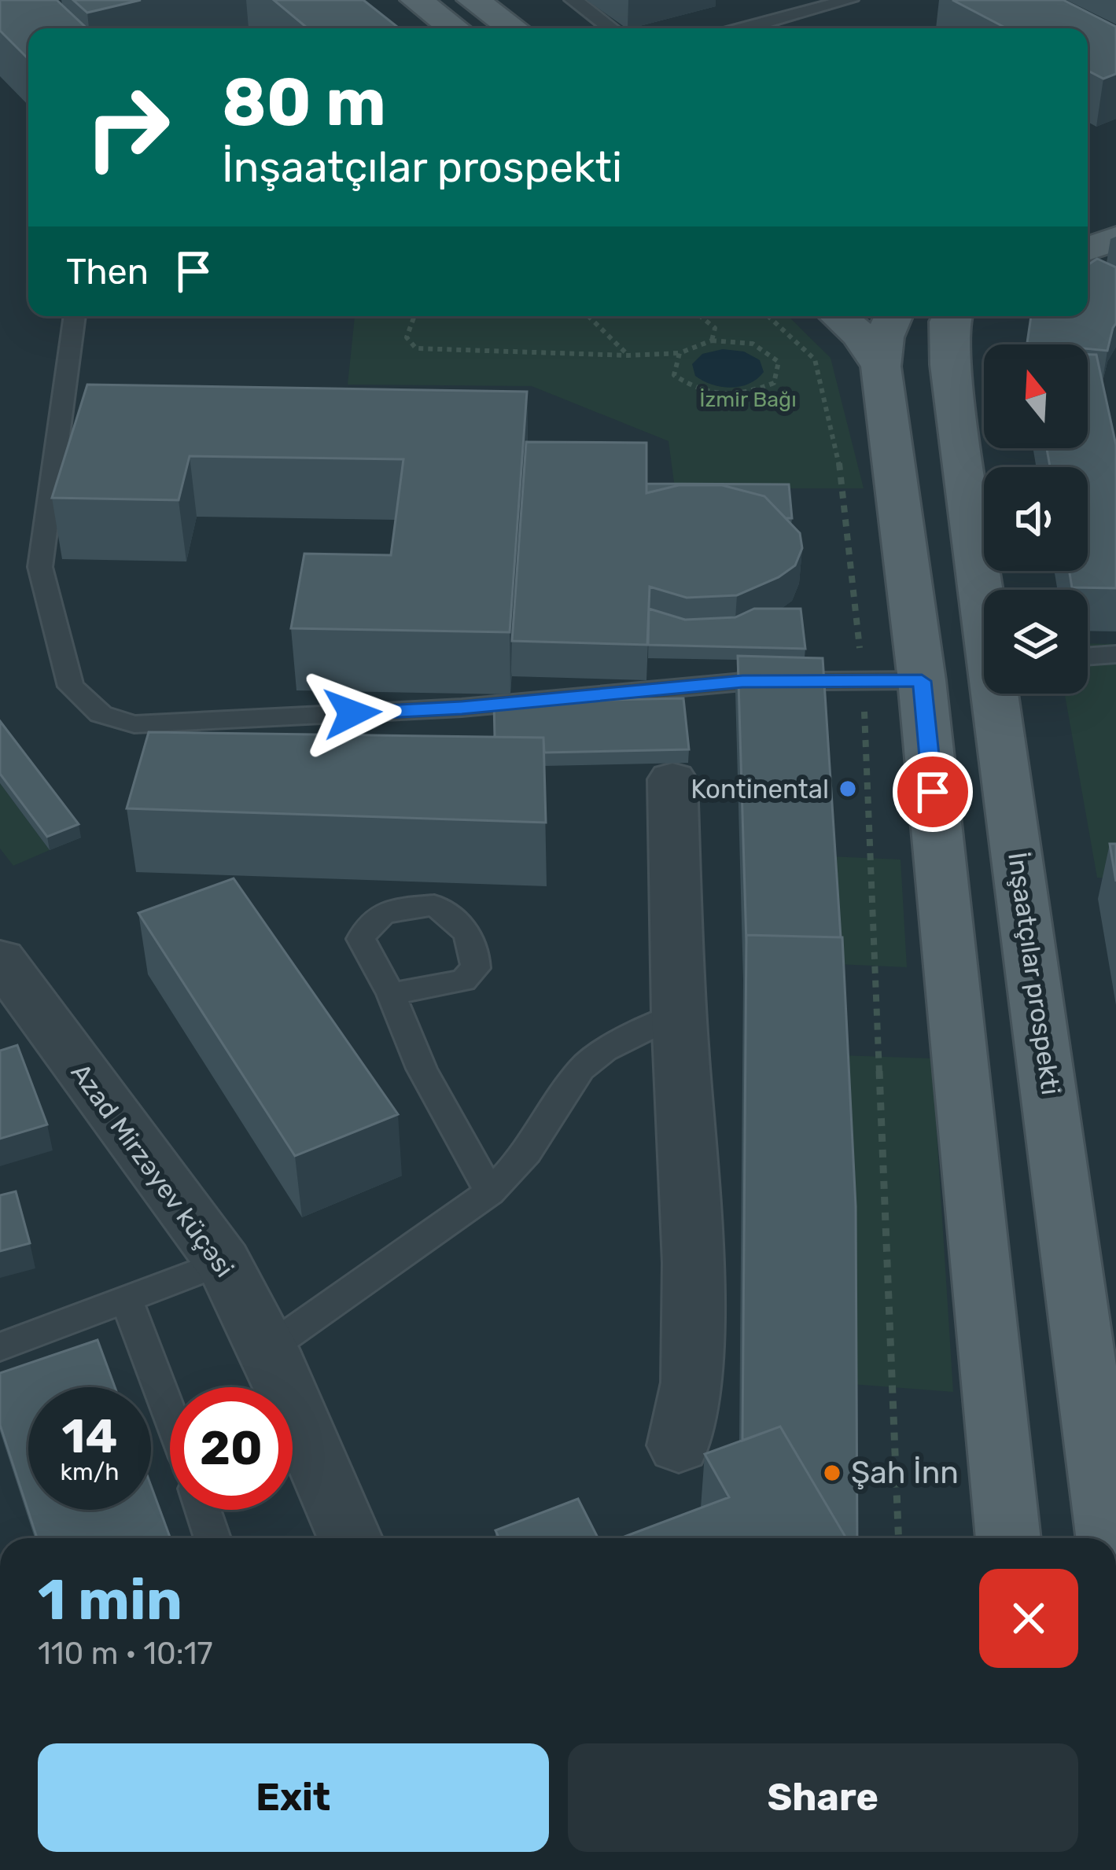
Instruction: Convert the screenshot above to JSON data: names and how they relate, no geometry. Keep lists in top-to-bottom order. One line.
{"streets":{"main road":["İnşaatçılar prospekti"],"street":["Azad Mirzəyev küçəsi"]},"parks":["İzmir Bağı"],"places":["Kontinental","Şah İnn"],"north":"top","page":{"turn":["80 m","İnşaatçılar prospekti"],"then":"Then","speed":"14 km/h","limit":"20","heading":["1 min","110 m · 10:17"],"buttons":["Exit","Share"]}}
